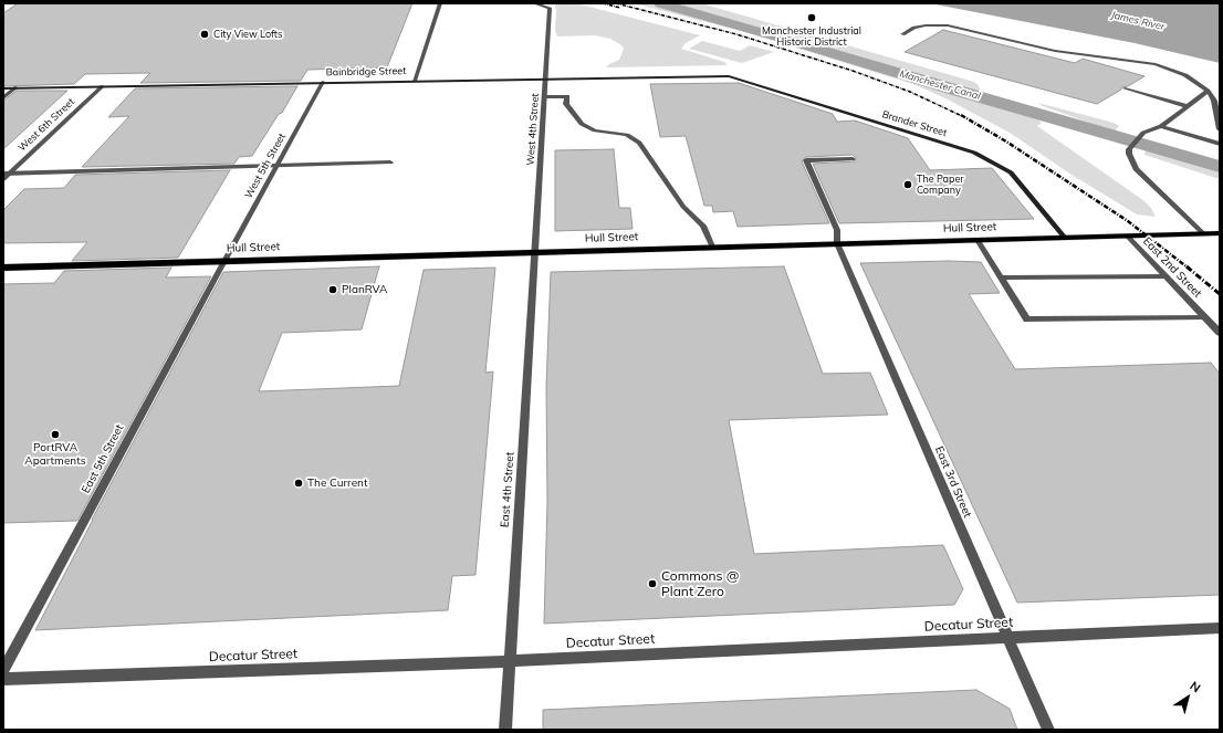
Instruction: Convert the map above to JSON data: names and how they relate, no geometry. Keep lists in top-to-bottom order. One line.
{"streets":{"main road":["Hull Street"],"street":["Bainbridge Street","Brander Street","West 6th Street","West 4th Street","West 5th Street","East 2nd Street","East 5th Street","East 3rd Street","East 4th Street","Decatur Street"]},"crossings":[["Bainbridge Street","Brander Street"],["Bainbridge Street","West 6th Street"],["Bainbridge Street","West 4th Street"],["Bainbridge Street","West 5th Street"],["Brander Street","Hull Street"],["West 4th Street","Hull Street"],["West 4th Street","East 4th Street"],["West 5th Street","Hull Street"],["West 5th Street","East 5th Street"],["Hull Street","East 2nd Street"],["Hull Street","East 5th Street"],["Hull Street","East 3rd Street"],["Hull Street","East 4th Street"],["East 3rd Street","Decatur Street"],["East 4th Street","Decatur Street"]],"water":["James River","Manchester Canal"],"places":["Manchester Industrial Historic District","City View Lofts","The Paper Company","PlanRVA","PortRVA Apartments","The Current","Commons @ Plant Zero"],"north":"top right"}
